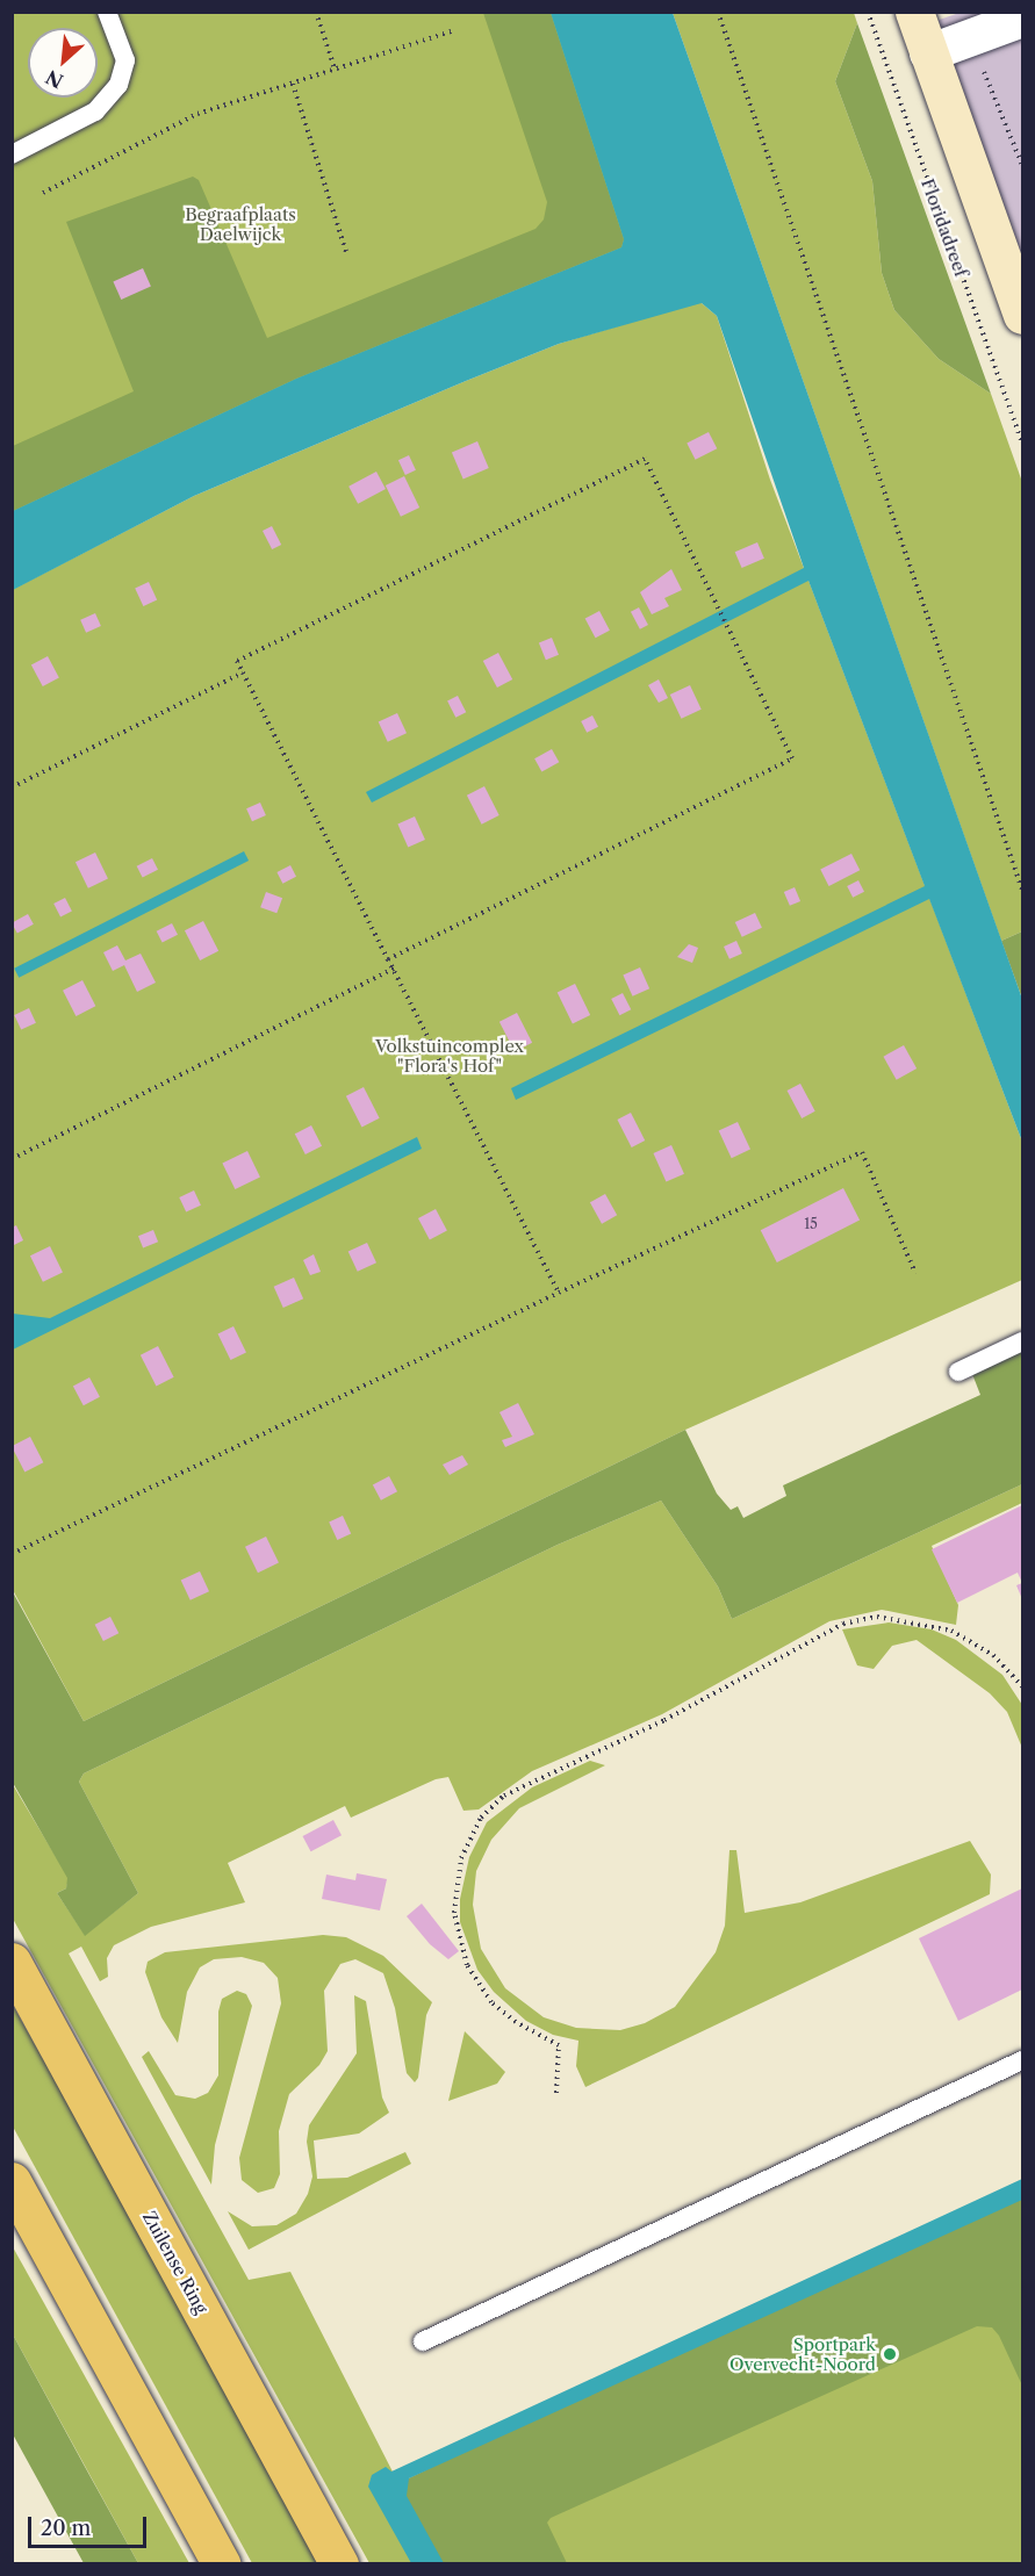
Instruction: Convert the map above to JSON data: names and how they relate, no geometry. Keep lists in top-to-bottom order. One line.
{"streets":{"main road":["Zuilense Ring"],"path":["Floridadreef"]},"parks":["Begraafplaats Daelwijck","Volkstuincomplex \"Flora's Hof\""],"places":["Sportpark Overvecht-Noord"],"house_numbers":["15"],"scale_bar":"20 m","north":"bottom left"}
